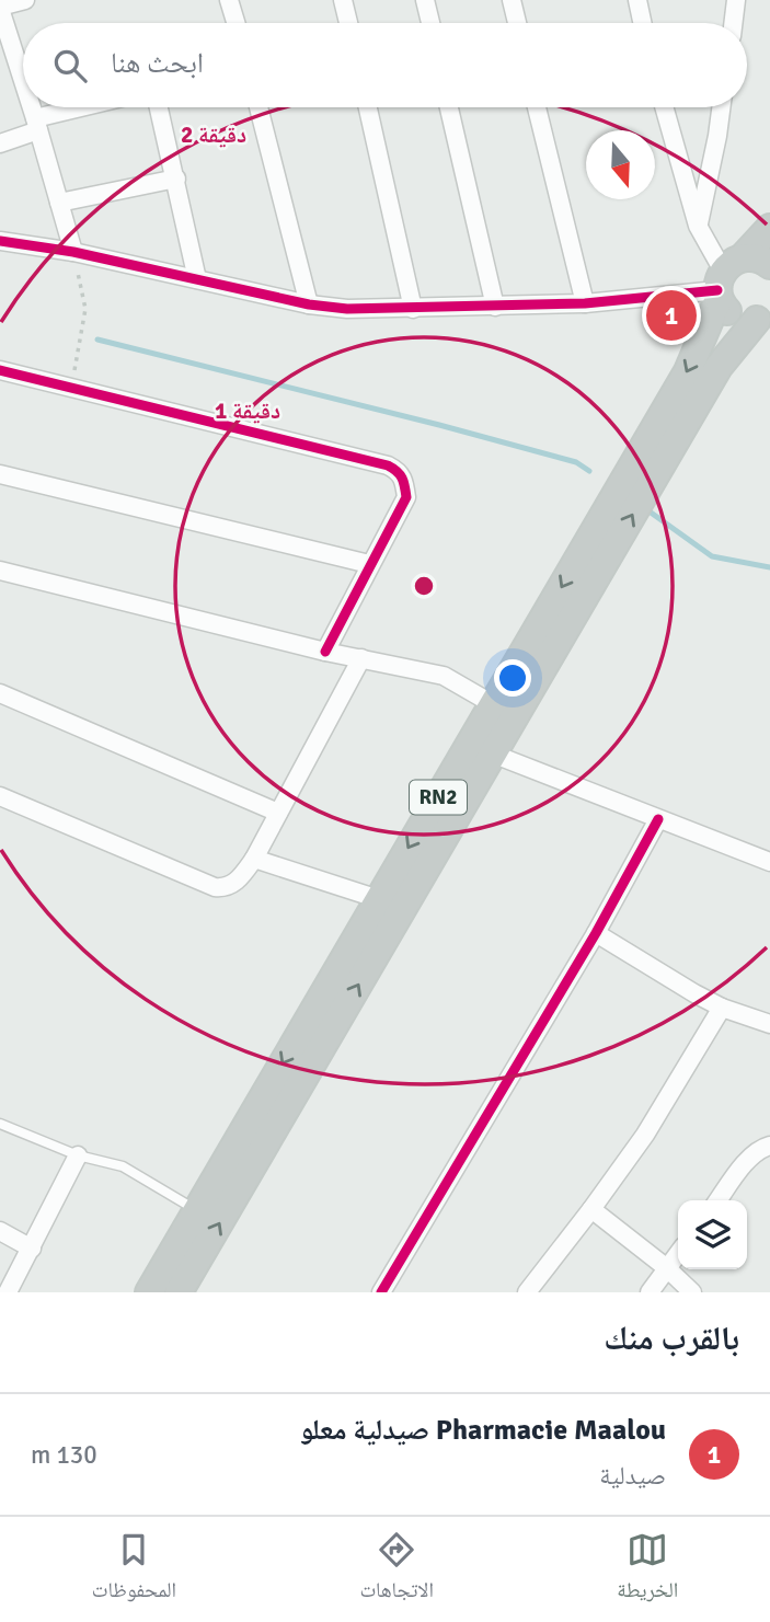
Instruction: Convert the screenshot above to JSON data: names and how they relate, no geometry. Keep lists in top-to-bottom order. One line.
{"streets":{"highway":["RN2"]},"north":"bottom","page":{"search":"ابحث هنا","pins":"1","heading":"بالقرب منك","list":[{"mark":"1","name":"Pharmacie Maalou صيدلية معلو","note":"صيدلية","value":"130 m"}],"nav":["الخريطة","الاتجاهات","المحفوظات"]},"rings":["2 دقيقة","1 دقيقة"]}
